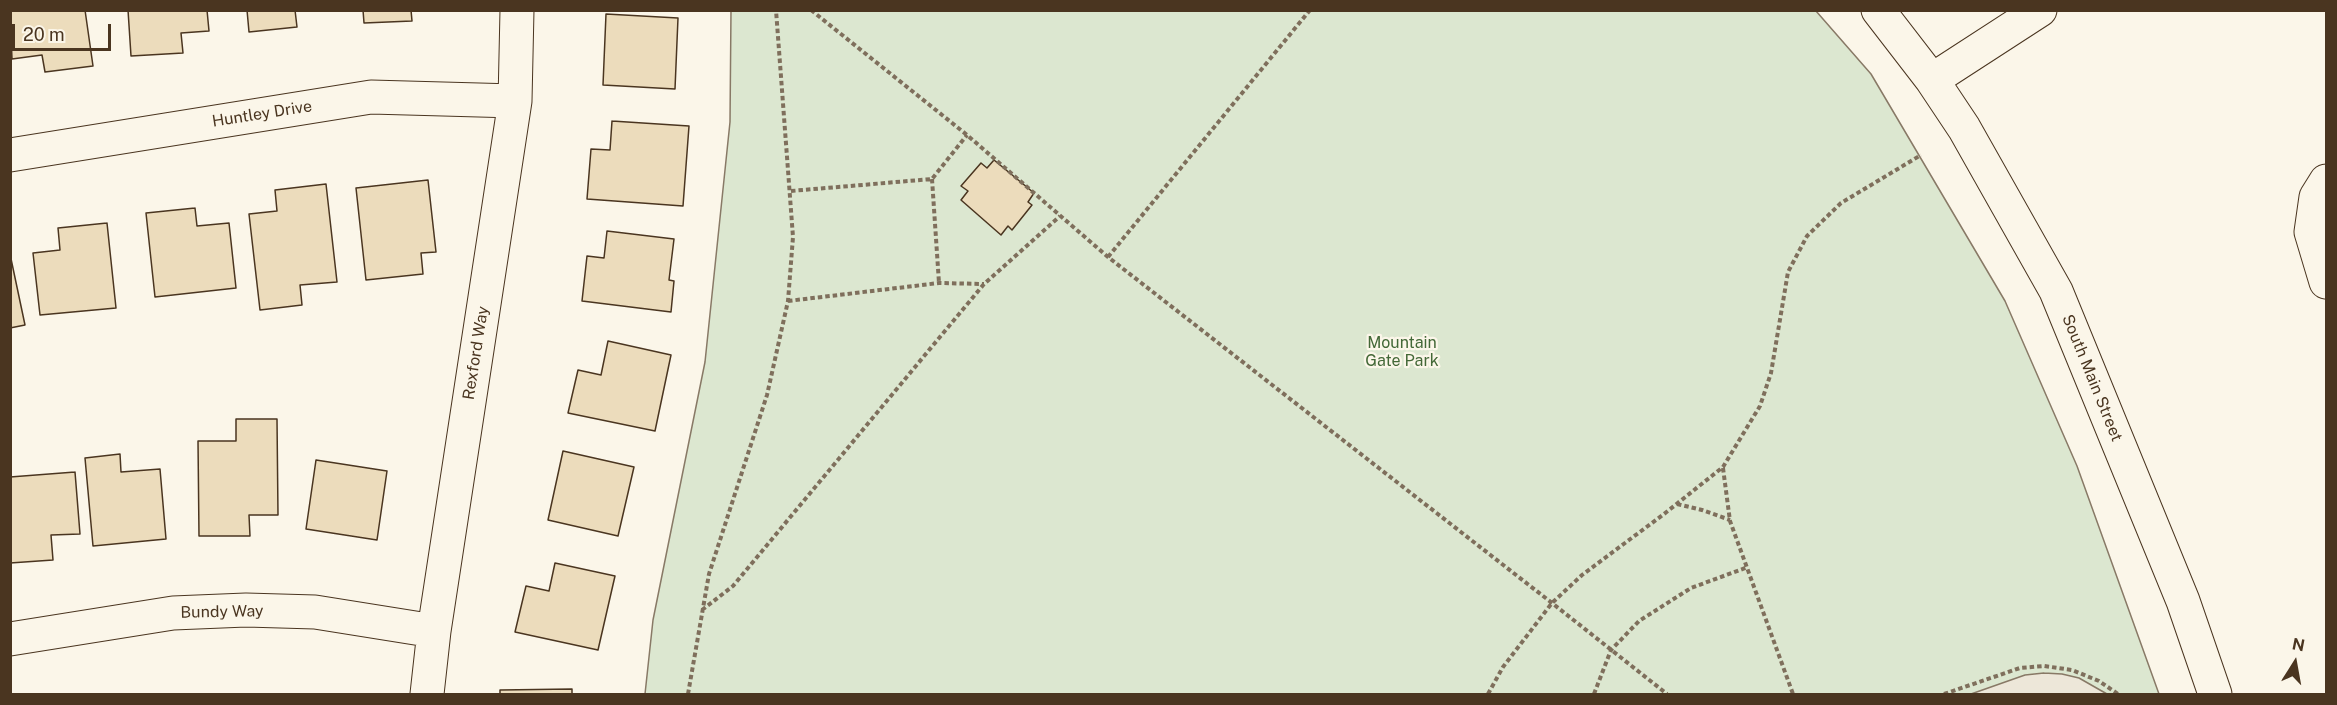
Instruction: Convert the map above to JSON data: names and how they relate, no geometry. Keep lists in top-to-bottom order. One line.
{"streets":{"street":["Huntley Drive","Rexford Way","South Main Street","Bundy Way"]},"crossings":[["Huntley Drive","Rexford Way"],["Rexford Way","Bundy Way"]],"parks":["Mountain Gate Park"],"scale_bar":"20 m","north":"top"}
